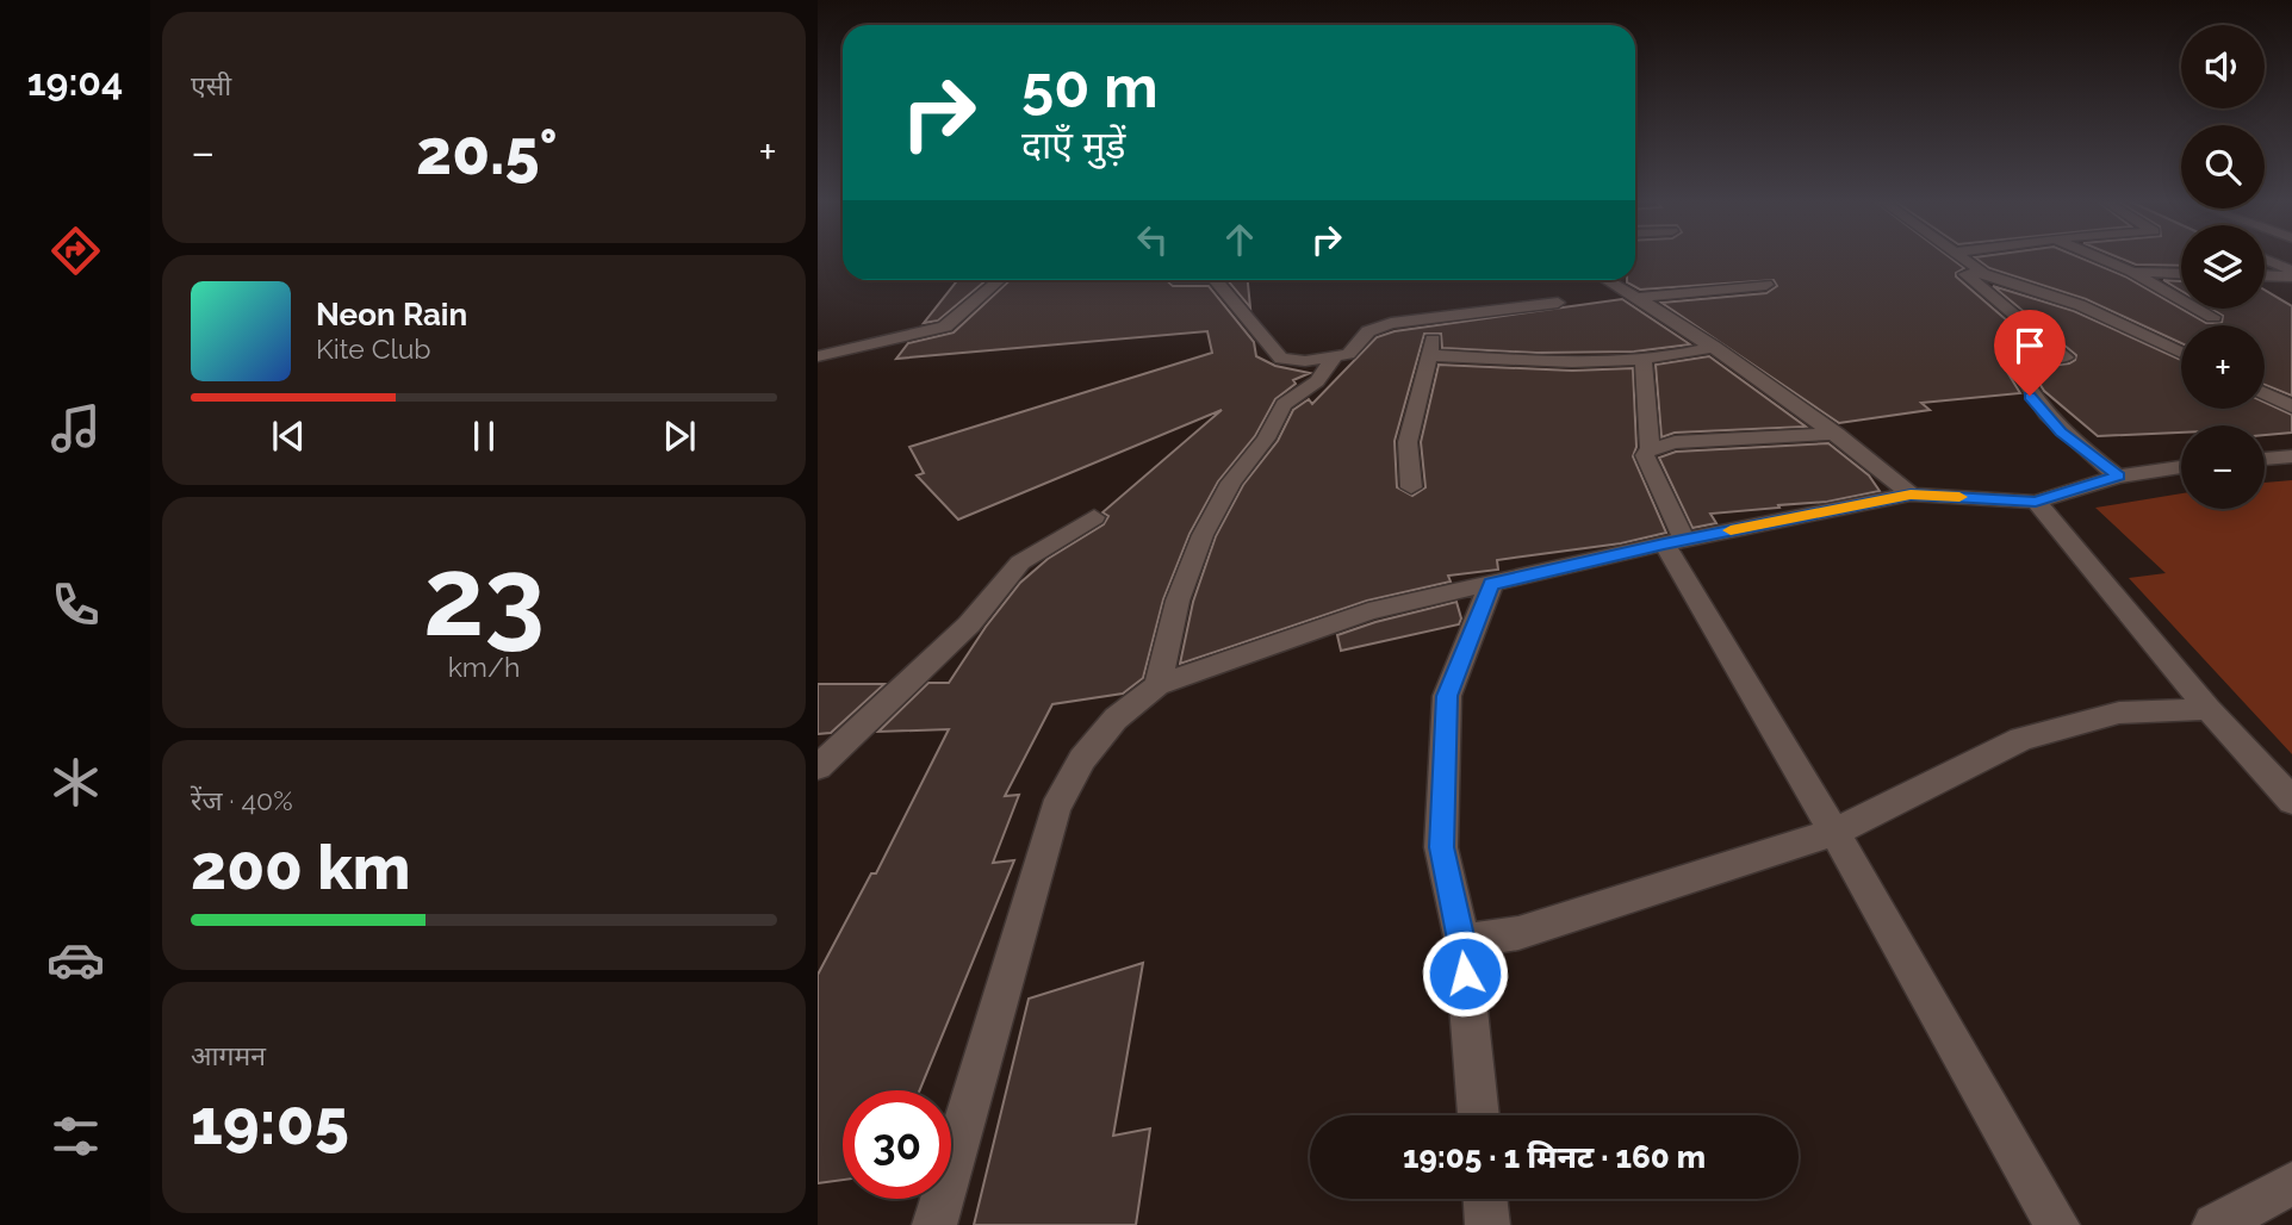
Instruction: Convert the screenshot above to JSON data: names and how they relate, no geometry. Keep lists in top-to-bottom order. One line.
{"page":{"tabs":"19:04","tile":["एसी",["23","km/h"],["रेंज · 40%","200 km"],["आगमन","19:05"]],"map_buttons":["+","−"],"turn":["50 m","दाएँ मुड़ें"],"heat":["−","20.5°","+"],"song":["Neon Rain","Kite Club"],"limit":"30","trip":"19:05 · 1 मिनट · 160 m"}}
